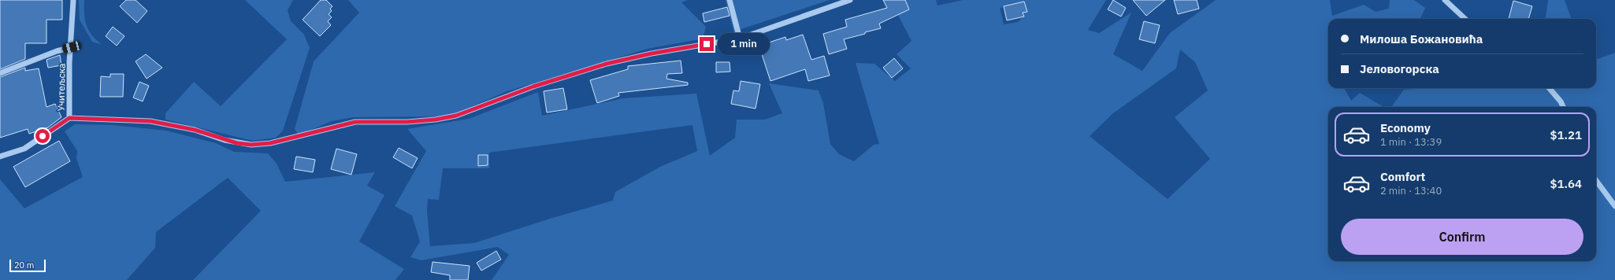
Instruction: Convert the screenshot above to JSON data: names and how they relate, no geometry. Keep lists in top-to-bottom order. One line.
{"streets":{"street":["Учитељска"]},"scale_bar":"20 m","page":{"banner":["Милоша Божановића","Јеловогорска"],"bubble":"1 min","list":[{"name":"Economy","note":"1 min · 13:39","value":"$1.21"},{"name":"Comfort","note":"2 min · 13:40","value":"$1.64"}],"buttons":"Confirm","scale":"20 m"}}
